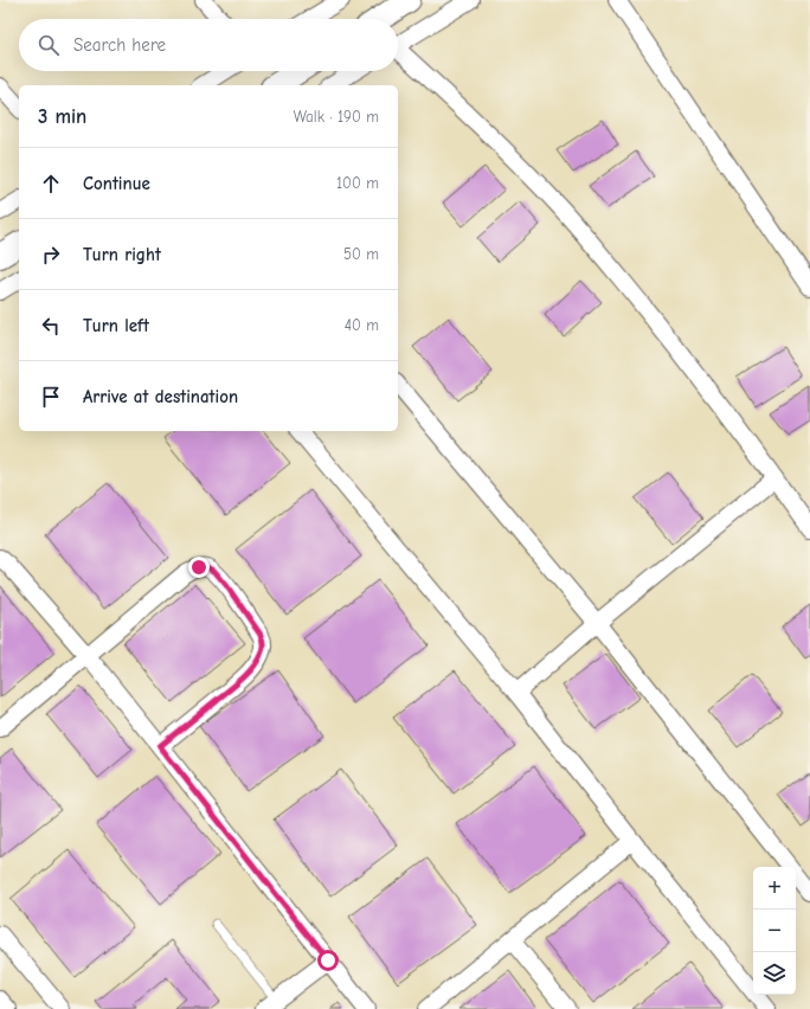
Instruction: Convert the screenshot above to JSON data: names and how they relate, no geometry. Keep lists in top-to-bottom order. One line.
{"page":{"search":"Search here","heading":["3 min","Walk · 190 m"],"list":[["Continue","100 m"],["Turn right","50 m"],["Turn left","40 m"],"Arrive at destination"],"map_buttons":["+","−"]}}
